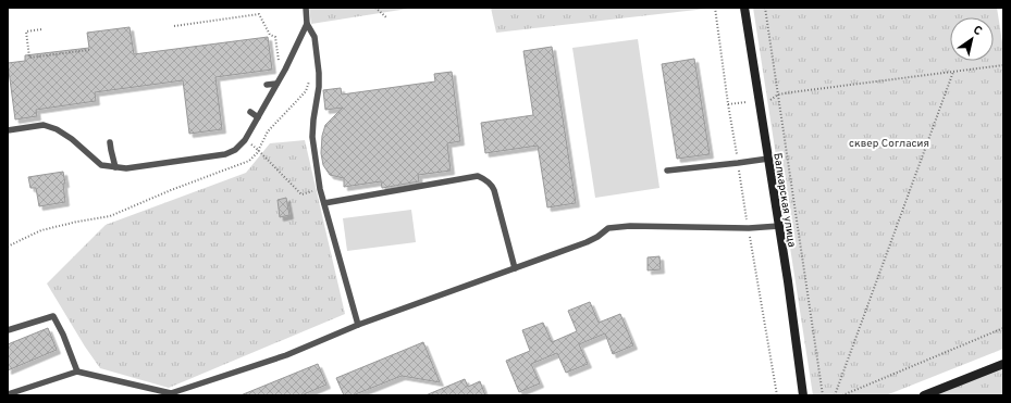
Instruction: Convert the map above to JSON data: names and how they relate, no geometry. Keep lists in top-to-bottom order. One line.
{"streets":{"main road":["Балкарская улица"]},"parks":["сквер Согласия"],"north":"top right"}
